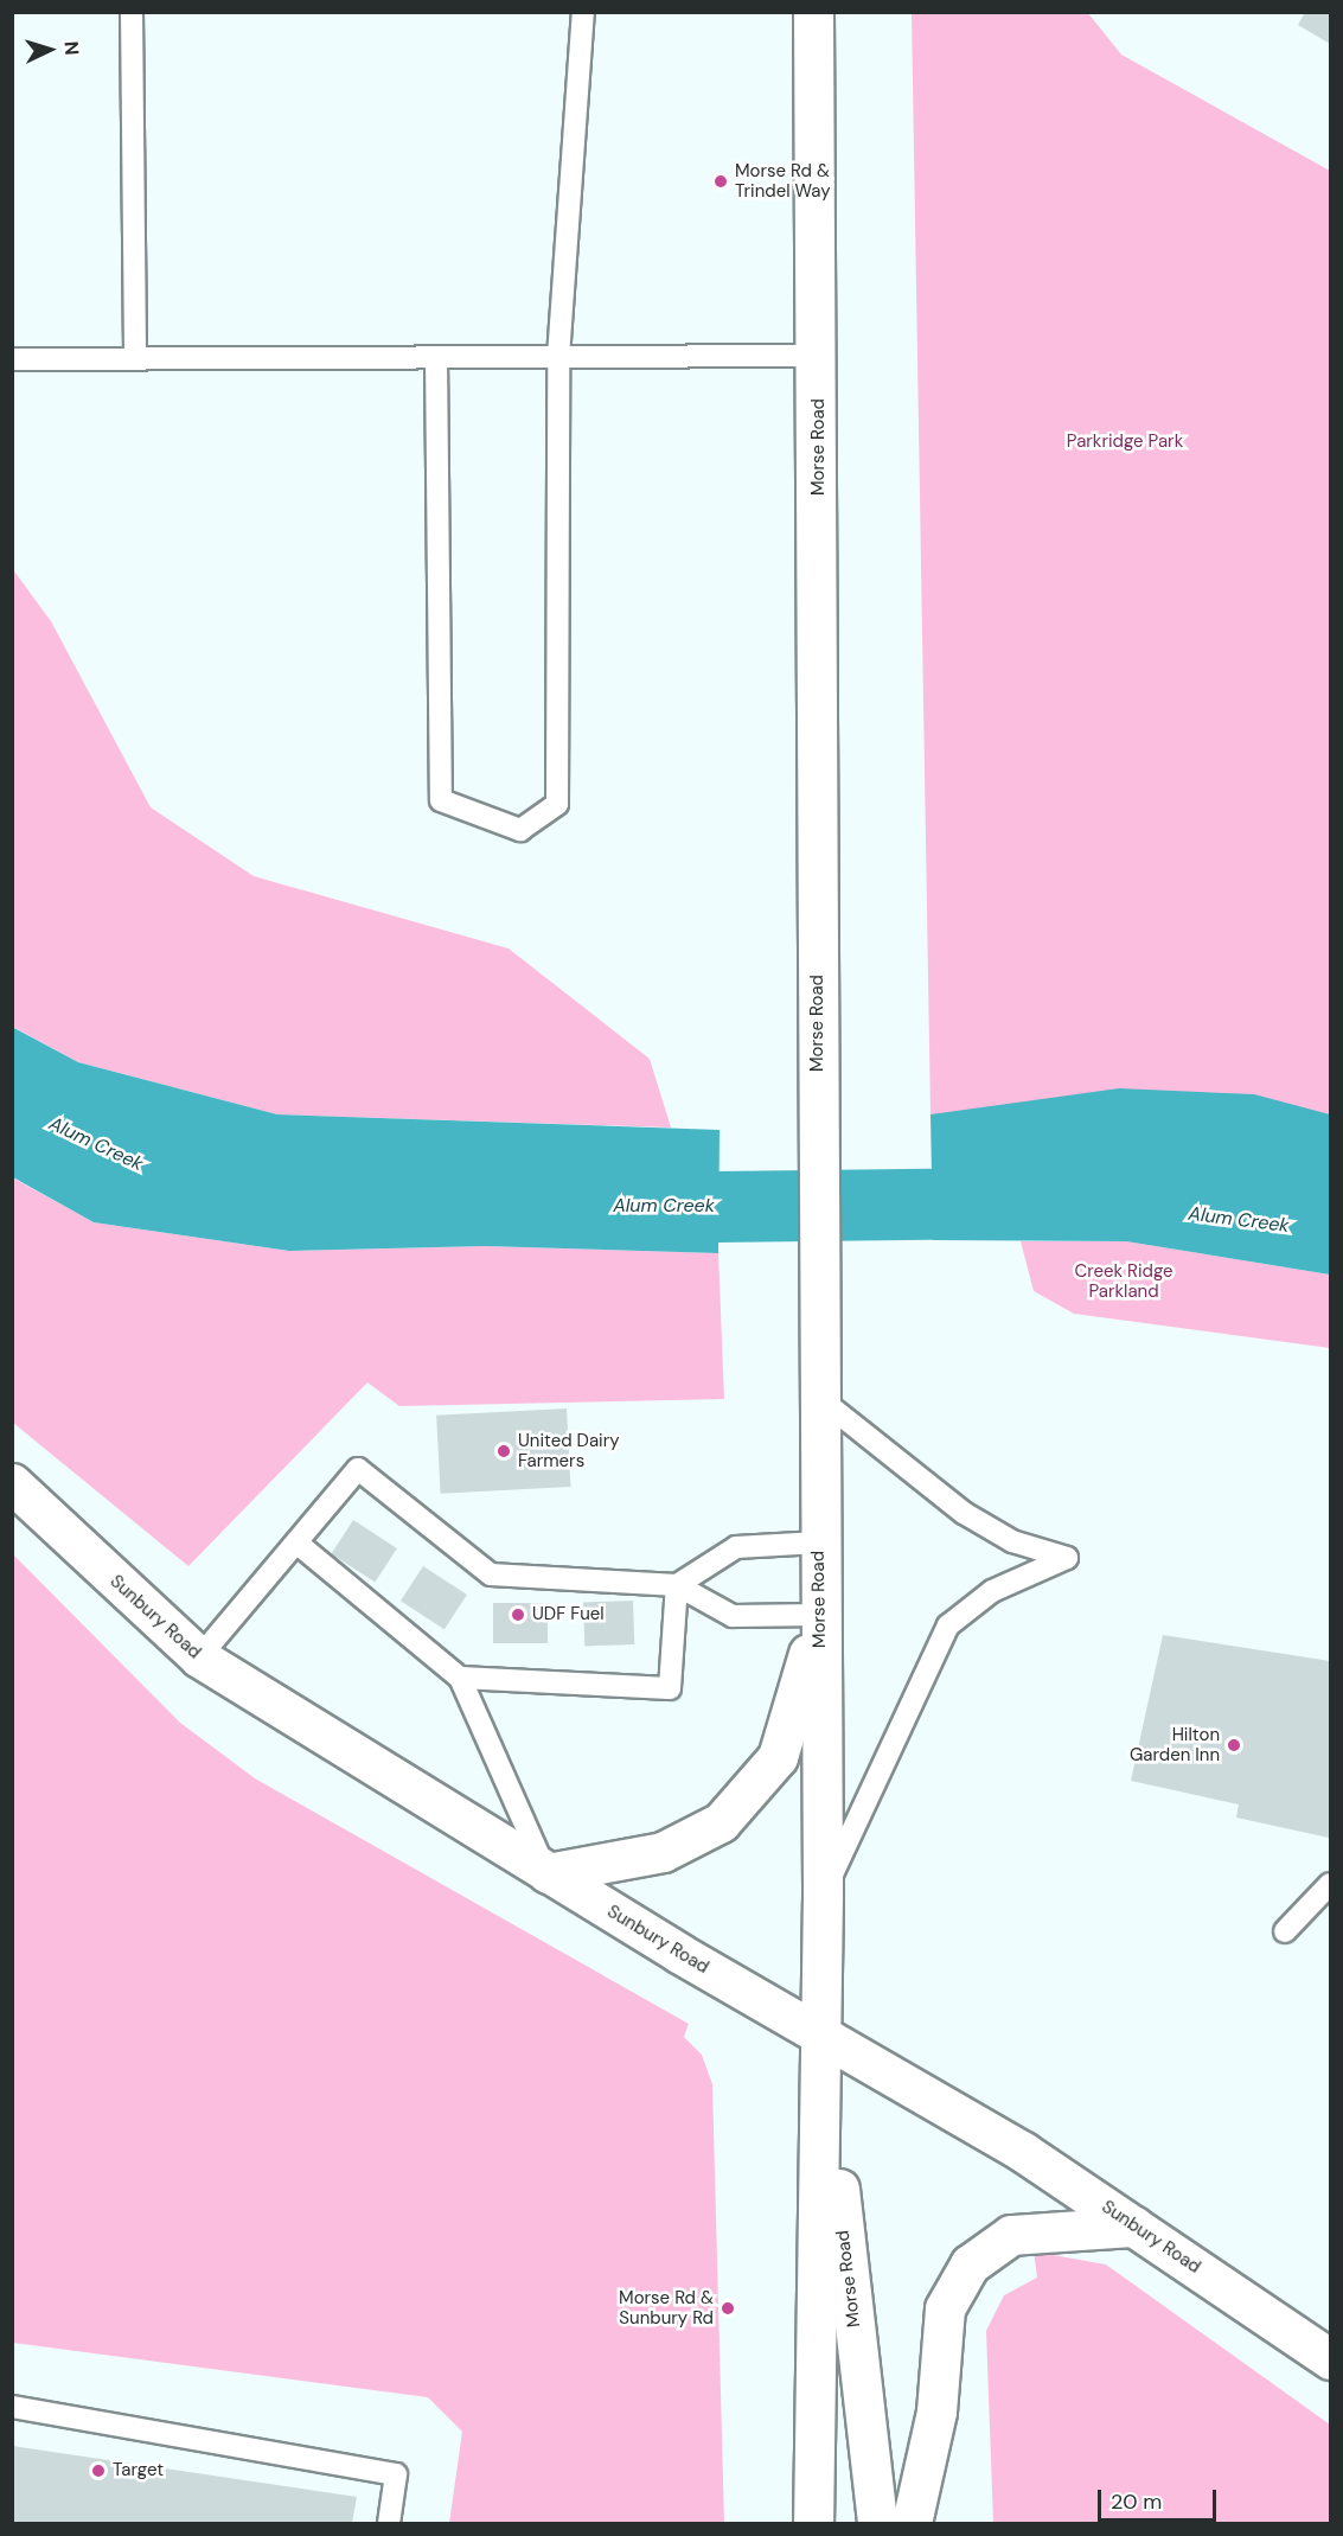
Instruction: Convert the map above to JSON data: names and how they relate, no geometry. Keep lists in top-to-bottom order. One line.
{"streets":{"main road":["Morse Road","Sunbury Road"]},"crossings":[["Morse Road","Sunbury Road"]],"water":["Alum Creek"],"parks":["Parkridge Park","Creek Ridge Parkland"],"places":["Morse Rd & Trindel Way","United Dairy Farmers","UDF Fuel","Hilton Garden Inn","Morse Rd & Sunbury Rd","Target"],"scale_bar":"20 m","north":"right"}
